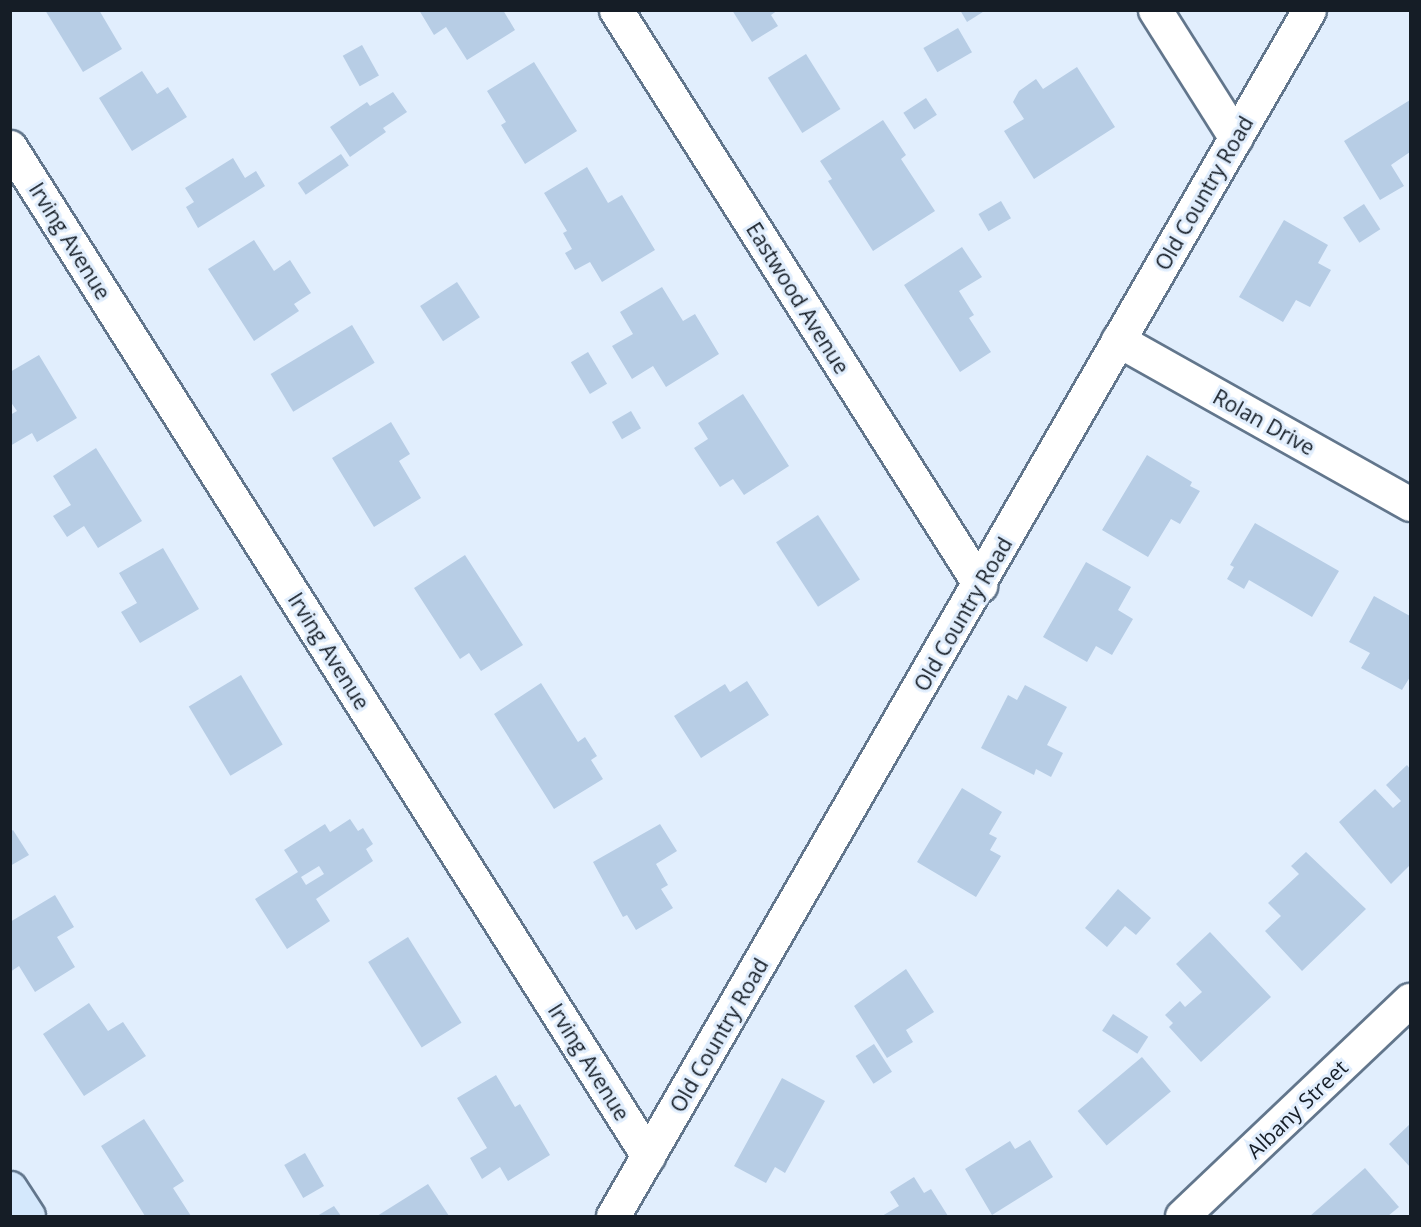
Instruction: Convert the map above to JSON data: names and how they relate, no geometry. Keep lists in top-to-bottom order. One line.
{"streets":{"street":["Old Country Road","Irving Avenue","Eastwood Avenue","Rolan Drive","Albany Street"]},"crossings":[["Old Country Road","Irving Avenue"],["Old Country Road","Eastwood Avenue"],["Old Country Road","Rolan Drive"]]}
